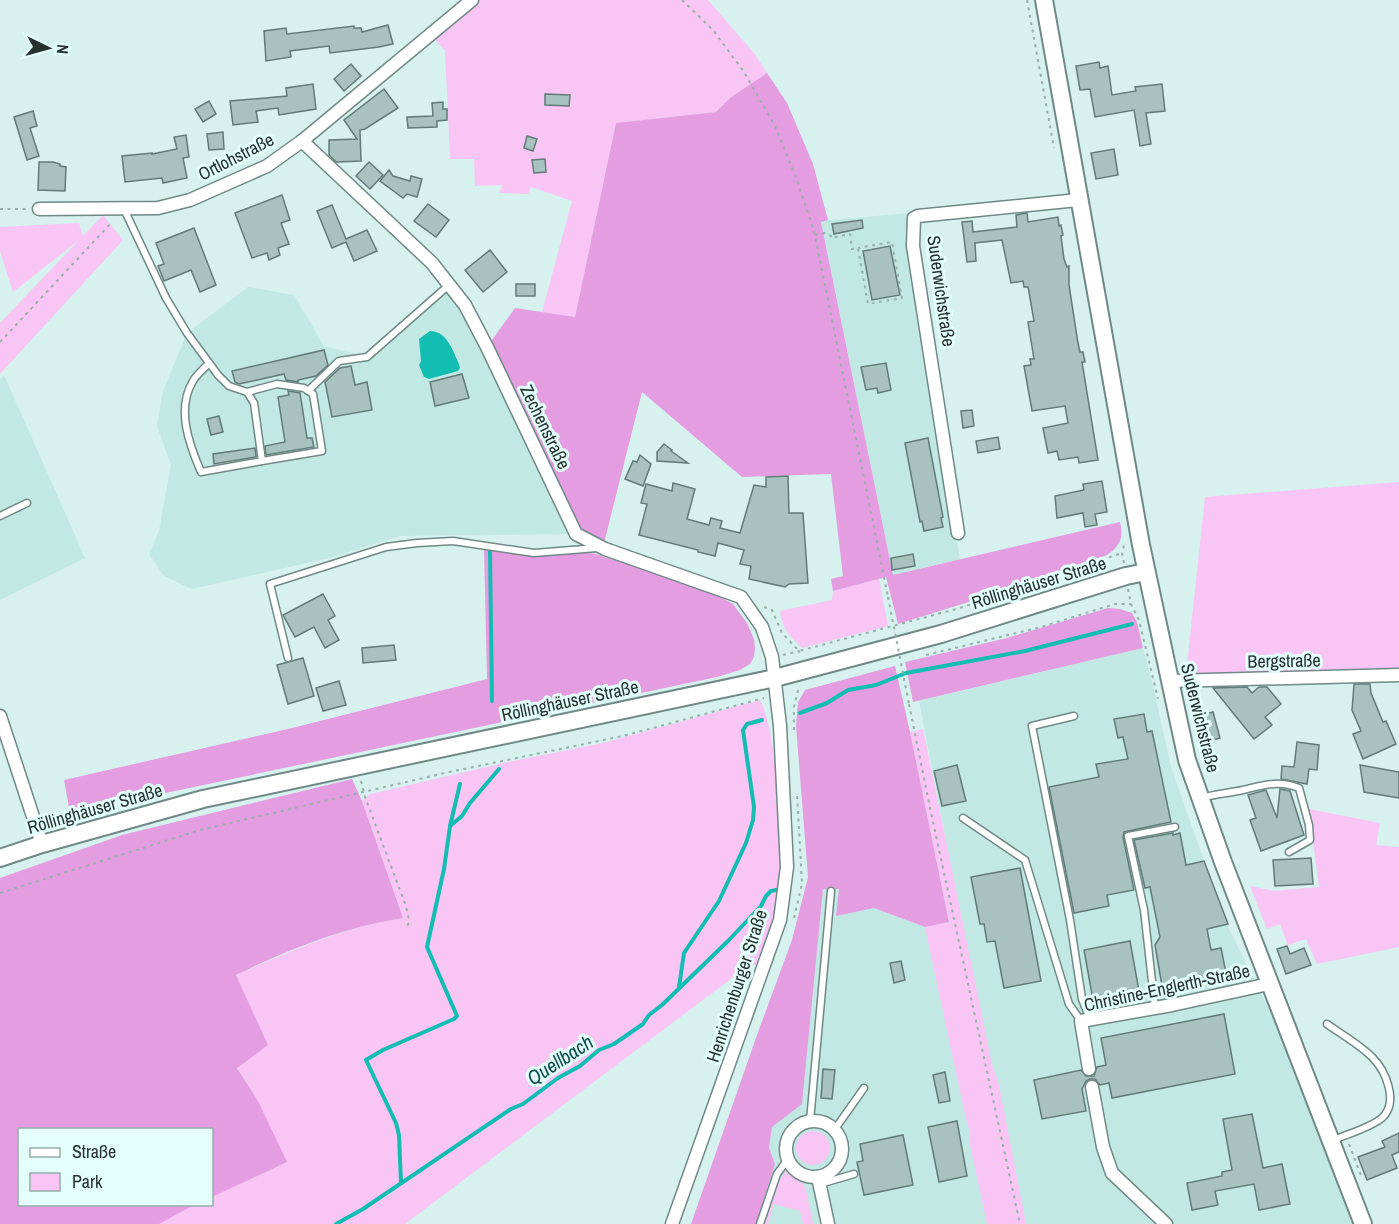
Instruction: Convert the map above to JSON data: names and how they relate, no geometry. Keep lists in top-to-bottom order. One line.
{"streets":{"main road":["Suderwichstraße","Röllinghäuser Straße"],"street":["Ortlohstraße","Zechenstraße","Bergstraße","Henrichenburger Straße","Christine-Englerth-Straße"]},"crossings":[["Ortlohstraße","Zechenstraße"],["Suderwichstraße","Röllinghäuser Straße"],["Suderwichstraße","Bergstraße"],["Suderwichstraße","Christine-Englerth-Straße"],["Röllinghäuser Straße","Henrichenburger Straße"]],"water":["Quellbach"],"legend":["Straße","Park"],"north":"right"}
